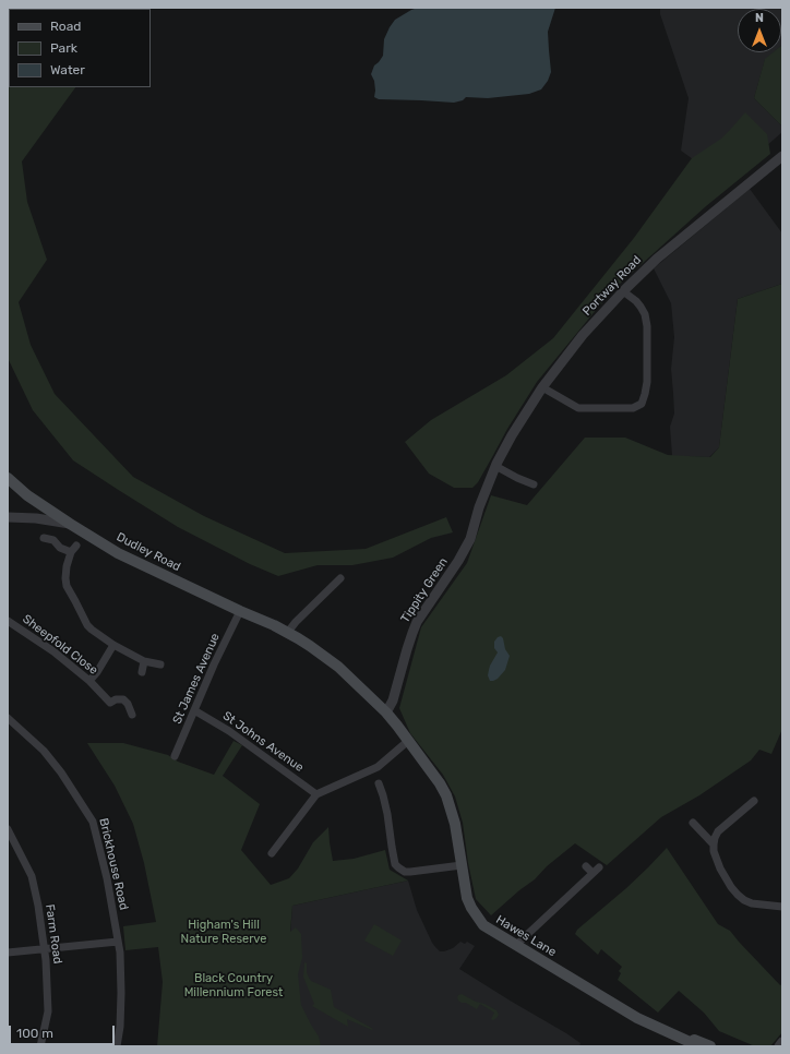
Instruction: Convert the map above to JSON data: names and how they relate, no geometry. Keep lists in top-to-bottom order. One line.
{"streets":{"main road":["Dudley Road","Hawes Lane"],"street":["Portway Road","Tippity Green","Sheepfold Close","St James Avenue","St Johns Avenue","Brickhouse Road","Farm Road"]},"crossings":[["Portway Road","Tippity Green"],["Dudley Road","Tippity Green"],["Dudley Road","St James Avenue"],["Dudley Road","Hawes Lane"],["Tippity Green","Hawes Lane"],["St James Avenue","St Johns Avenue"]],"parks":["Higham's Hill Nature Reserve","Black Country Millennium Forest"],"legend":["Road","Park","Water"],"scale_bar":"100 m","north":"top"}
